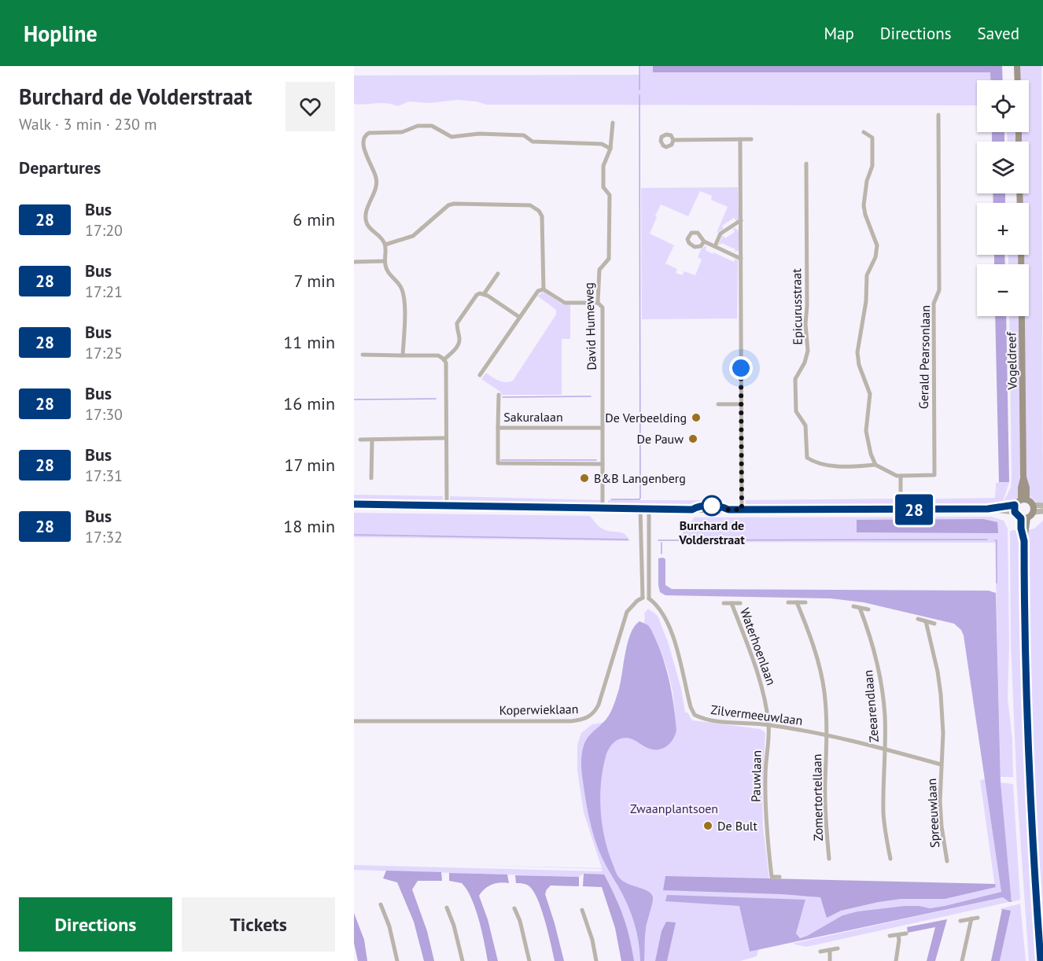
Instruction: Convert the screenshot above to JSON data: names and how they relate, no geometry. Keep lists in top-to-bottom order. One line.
{"streets":{"main road":["Vogeldreef"],"street":["Epicurusstraat","David Humeweg","Gerald Pearsonlaan","Sakuralaan","Waterhoenlaan","Zeearendlaan","Koperwieklaan","Zilvermeeuwlaan","Pauwlaan","Zomertortellaan","Spreeuwlaan"]},"crossings":[["David Humeweg","Sakuralaan"],["Waterhoenlaan","Zilvermeeuwlaan"],["Waterhoenlaan","Pauwlaan"],["Zeearendlaan","Zilvermeeuwlaan"],["Zilvermeeuwlaan","Pauwlaan"],["Zilvermeeuwlaan","Zomertortellaan"],["Zilvermeeuwlaan","Spreeuwlaan"]],"parks":["Zwaanplantsoen"],"places":["De Verbeelding","De Pauw","B&B Langenberg","Burchard de Volderstraat","De Bult"],"lines":["bus line 28"],"page":{"header":"Hopline","nav":["Map","Directions","Saved"],"heading":[["Burchard de Volderstraat","Walk · 3 min · 230 m"],"Departures"],"on_map":"28","map_buttons":["+","−"],"list":[{"mark":"28","name":"Bus","note":"17:20","value":"6 min"},{"mark":"28","name":"Bus","note":"17:21","value":"7 min"},{"mark":"28","name":"Bus","note":"17:25","value":"11 min"},{"mark":"28","name":"Bus","note":"17:30","value":"16 min"},{"mark":"28","name":"Bus","note":"17:31","value":"17 min"},{"mark":"28","name":"Bus","note":"17:32","value":"18 min"}],"buttons":["Directions","Tickets"]}}
